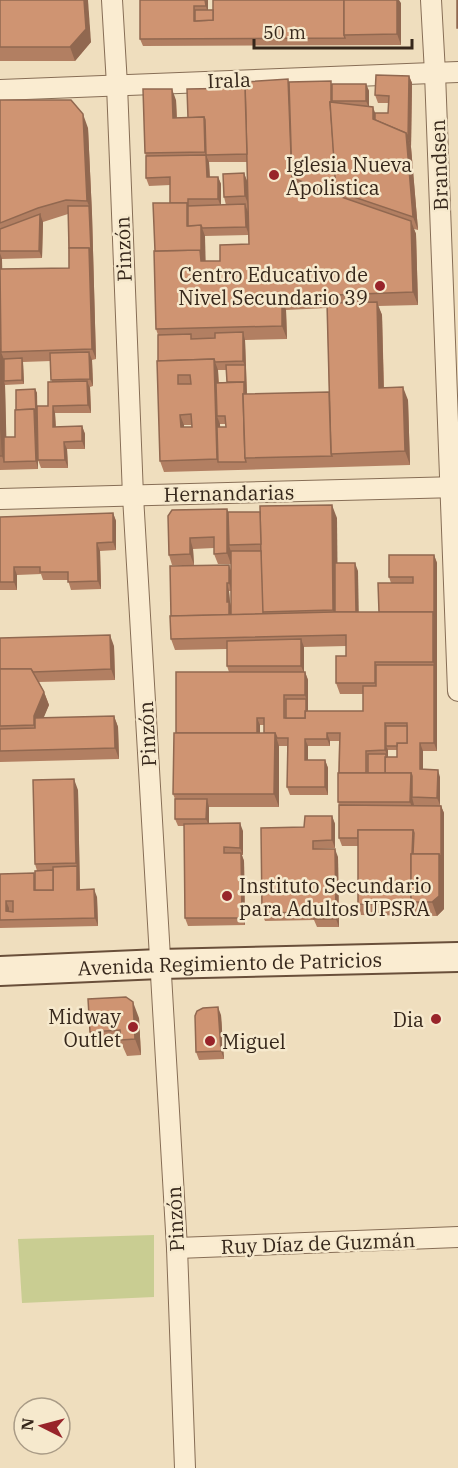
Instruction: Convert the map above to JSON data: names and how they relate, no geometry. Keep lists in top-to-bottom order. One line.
{"streets":{"main road":["Avenida Regimiento de Patricios"],"street":["Irala","Brandsen","Pinzón","Hernandarias","Ruy Díaz de Guzmán"]},"crossings":[["Irala","Brandsen"],["Irala","Pinzón"],["Brandsen","Hernandarias"],["Pinzón","Hernandarias"],["Pinzón","Avenida Regimiento de Patricios"],["Pinzón","Ruy Díaz de Guzmán"]],"places":["Iglesia Nueva Apolistica","Centro Educativo de Nivel Secundario 39","Instituto Secundario para Adultos UPSRA","Dia","Midway Outlet","Miguel"],"scale_bar":"50 m","north":"left"}
